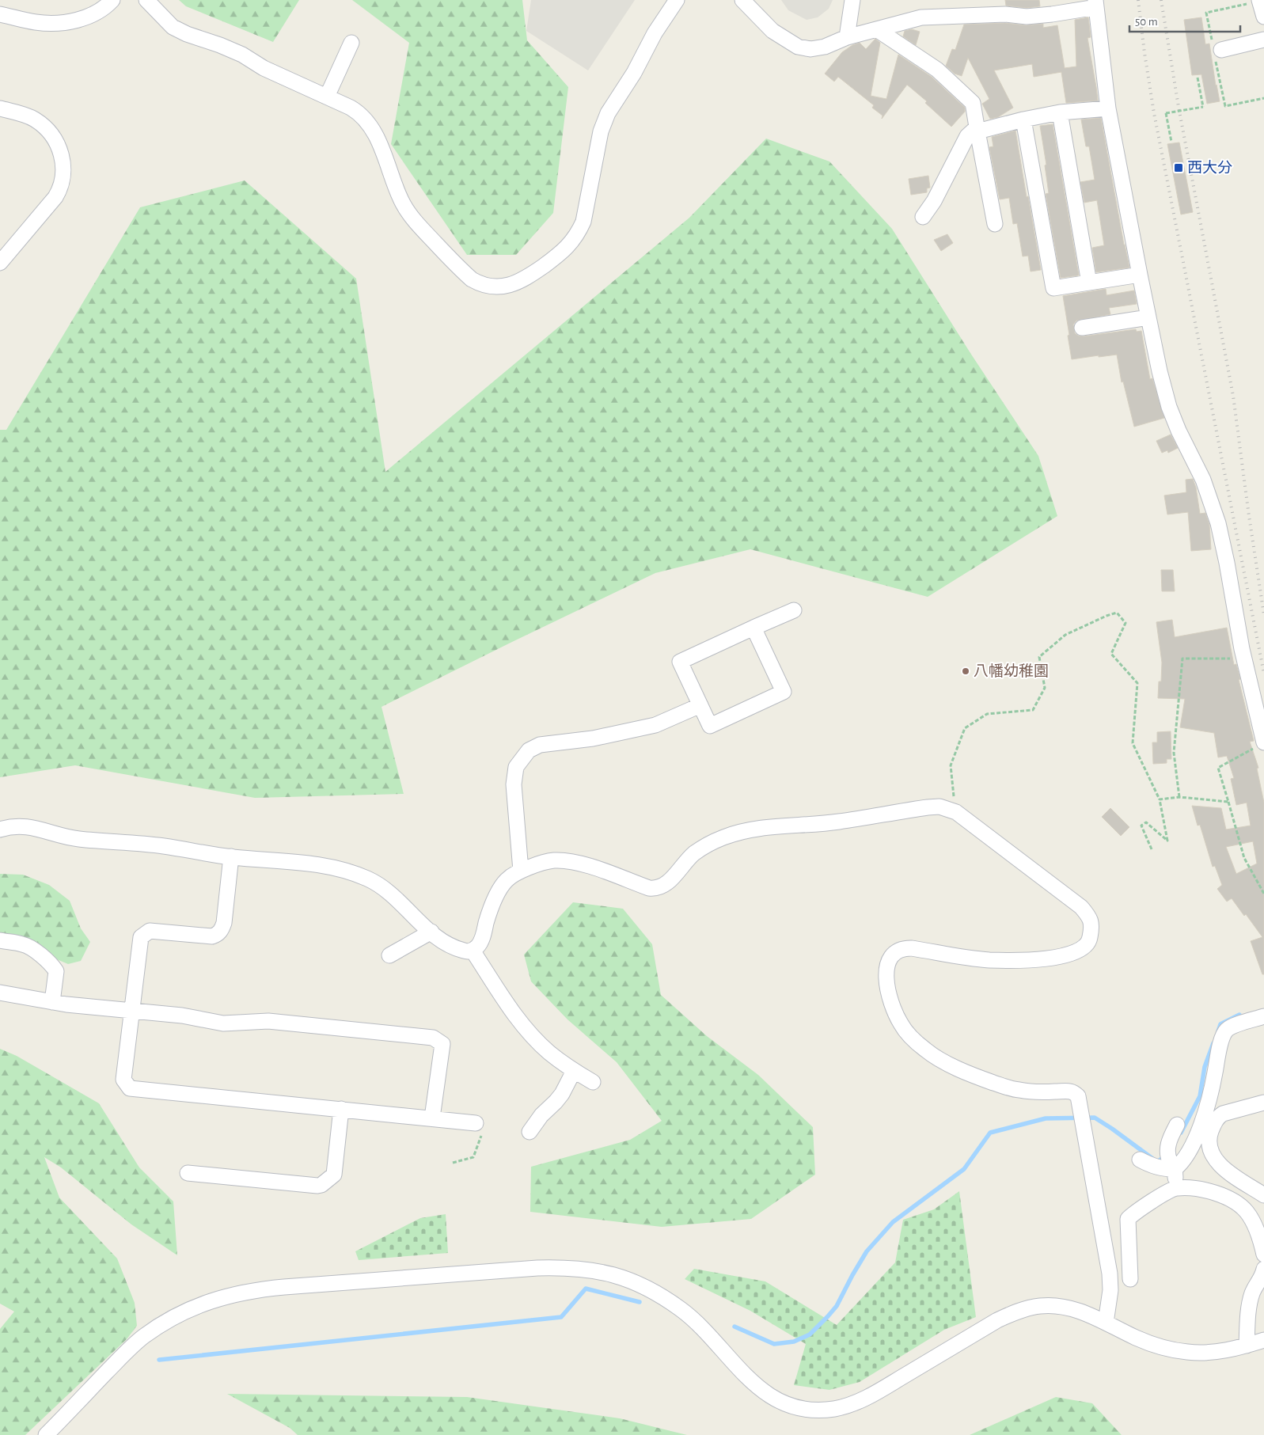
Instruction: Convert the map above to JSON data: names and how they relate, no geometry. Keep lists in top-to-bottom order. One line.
{"places":{"transit":["西大分"],"other":["八幡幼稚園"]},"scale_bar":"50 m"}
